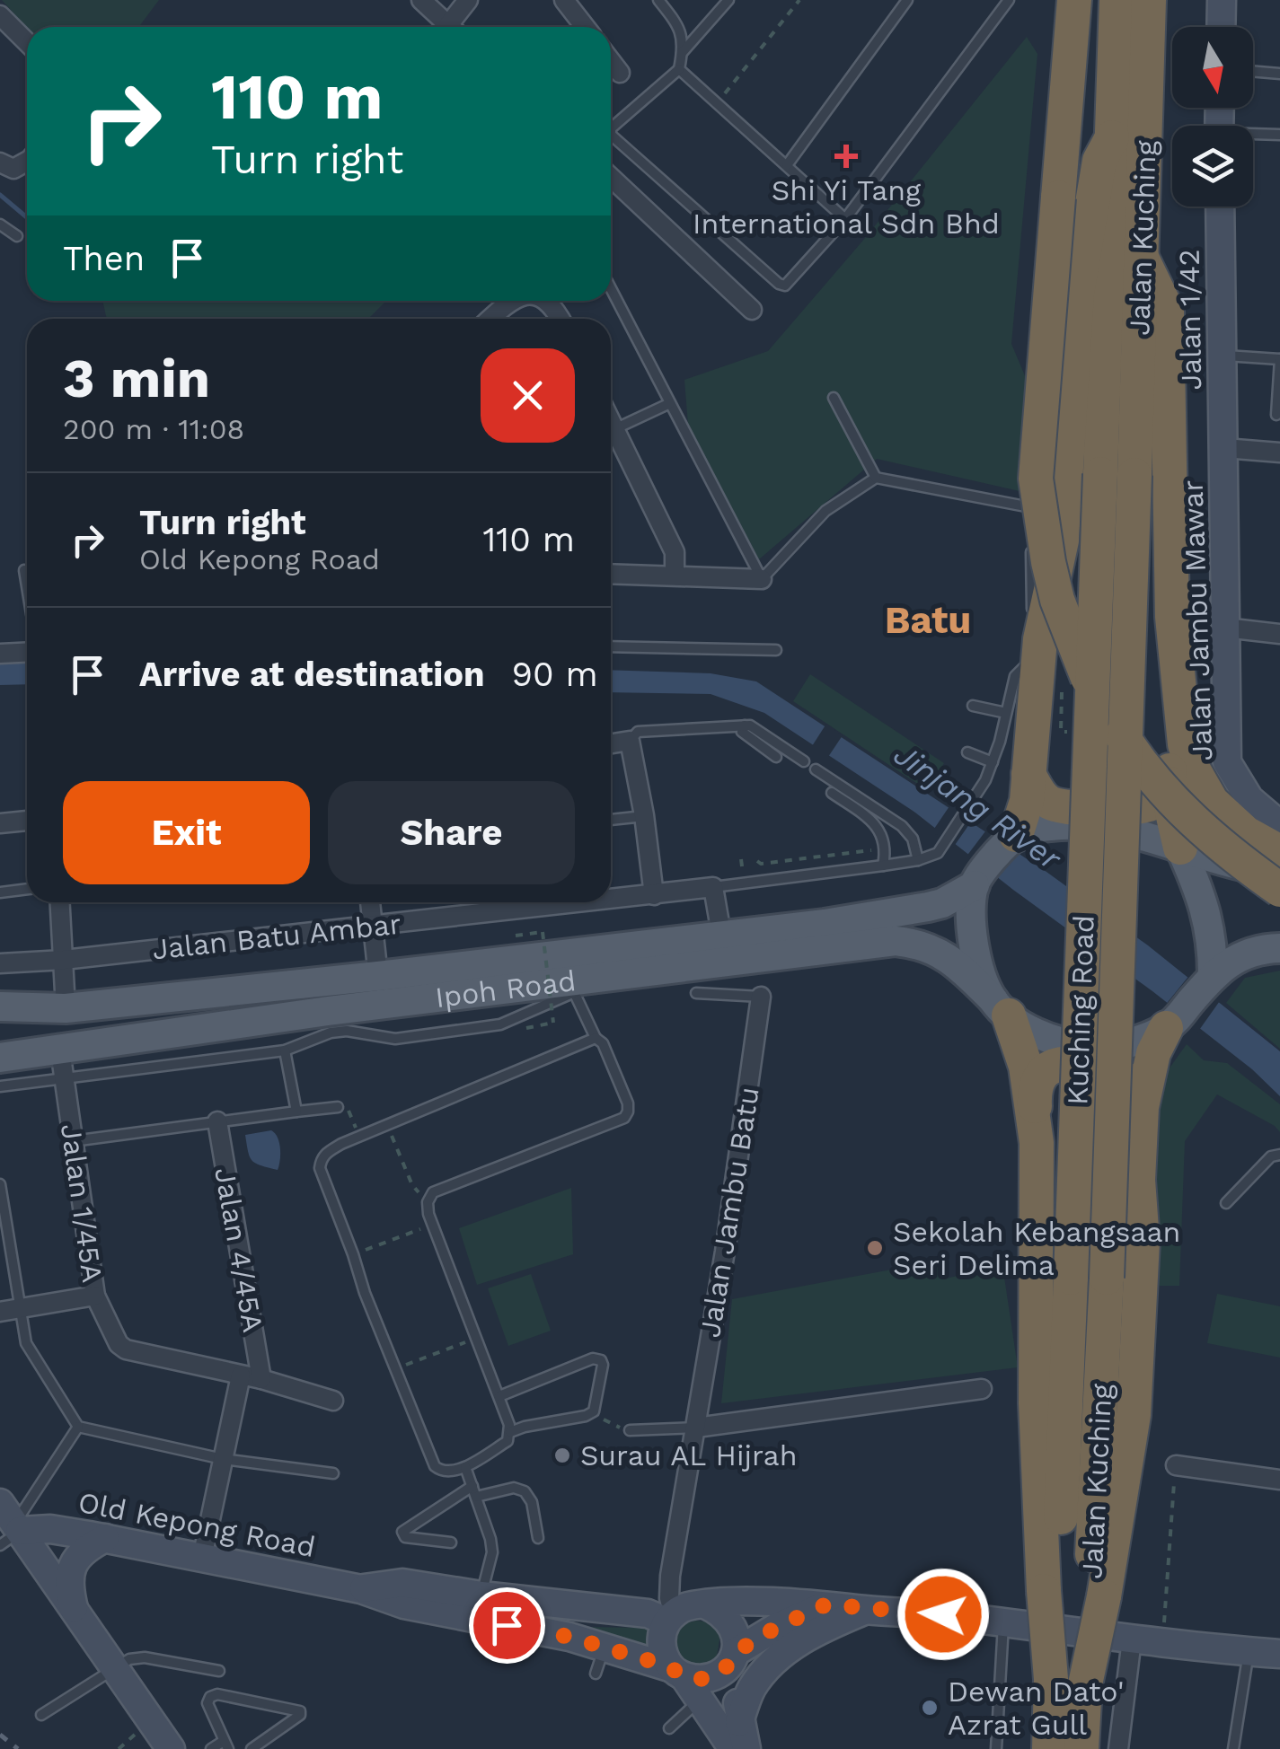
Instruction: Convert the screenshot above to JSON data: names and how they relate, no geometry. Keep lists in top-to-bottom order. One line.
{"streets":{"highway":["Jalan Kuching","Kuching Road"],"main road":["Ipoh Road"],"street":["Jalan 1/42","Jalan Jambu Mawar","Jalan Batu Ambar","Jalan 1/45A","Jalan Jambu Batu","Jalan 4/45A","Old Kepong Road"]},"crossings":[["Jalan Kuching","Kuching Road"],["Jalan 1/42","Jalan Jambu Mawar"],["Ipoh Road","Jalan 1/45A"],["Jalan 1/45A","Jalan 4/45A"],["Jalan Jambu Batu","Old Kepong Road"]],"districts":["Batu"],"water":["Jinjang River"],"places":{"health":["Shi Yi Tang International Sdn Bhd"],"other":["Sekolah Kebangsaan Seri Delima","Surau AL Hijrah","Dewan Dato' Azrat Gull"]},"north":"bottom","page":{"turn":["110 m","Turn right"],"then":"Then","heading":["3 min","200 m · 11:08"],"list":[{"name":"Turn right","note":"Old Kepong Road","value":"110 m"},{"name":"Arrive at destination","value":"90 m"}],"buttons":["Exit","Share"]}}
